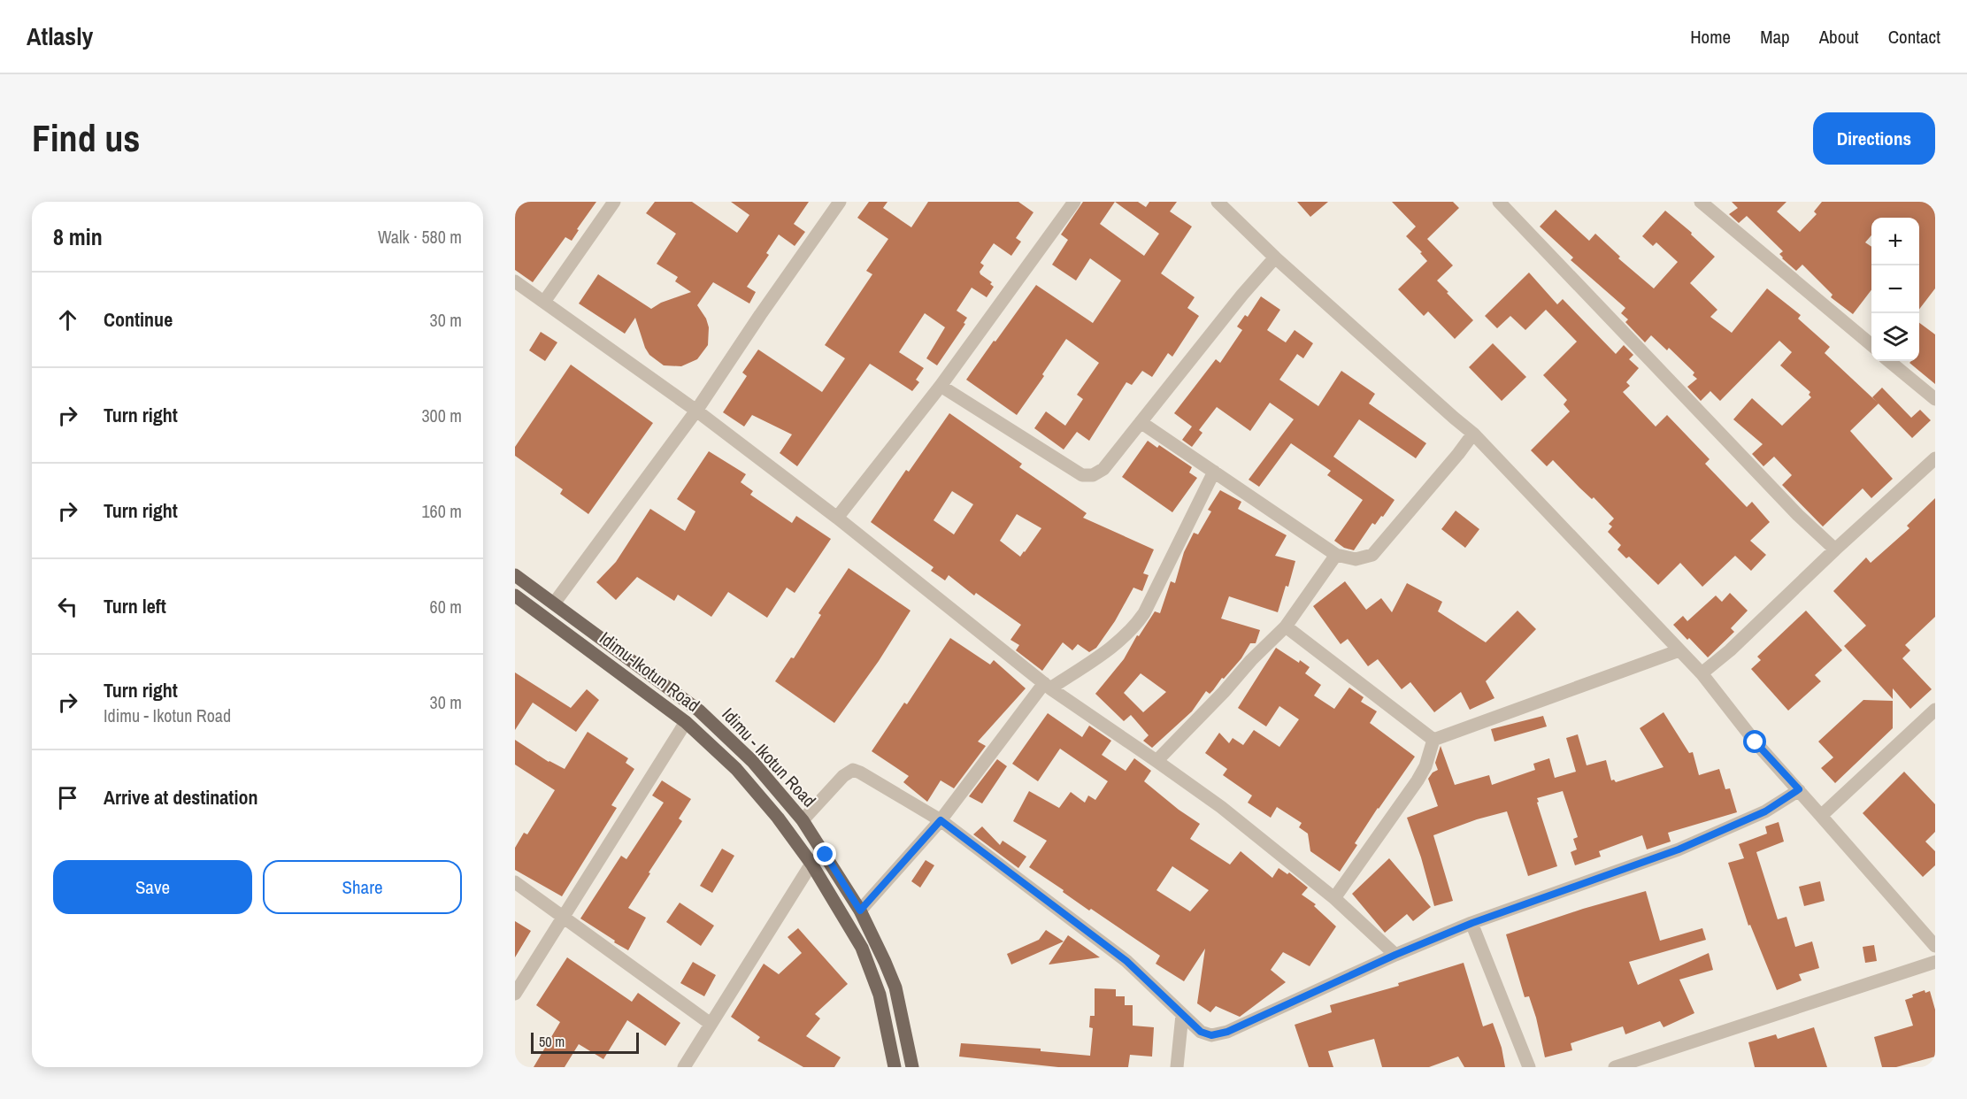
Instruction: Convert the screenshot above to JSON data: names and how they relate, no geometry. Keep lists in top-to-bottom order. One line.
{"streets":{"main road":["Idimu-Ikotun Road","Idimu - Ikotun Road"]},"scale_bar":"50 m","page":{"header":"Atlasly","nav":["Home","Map","About","Contact"],"buttons":["Directions",["Save","Share"]],"title":"Find us","heading":["8 min","Walk · 580 m"],"map_buttons":["+","−"],"list":[["Continue","30 m"],["Turn right","300 m"],["Turn right","160 m"],["Turn left","60 m"],["Turn right","Idimu - Ikotun Road","30 m"],"Arrive at destination"],"scale":"50 m"}}
